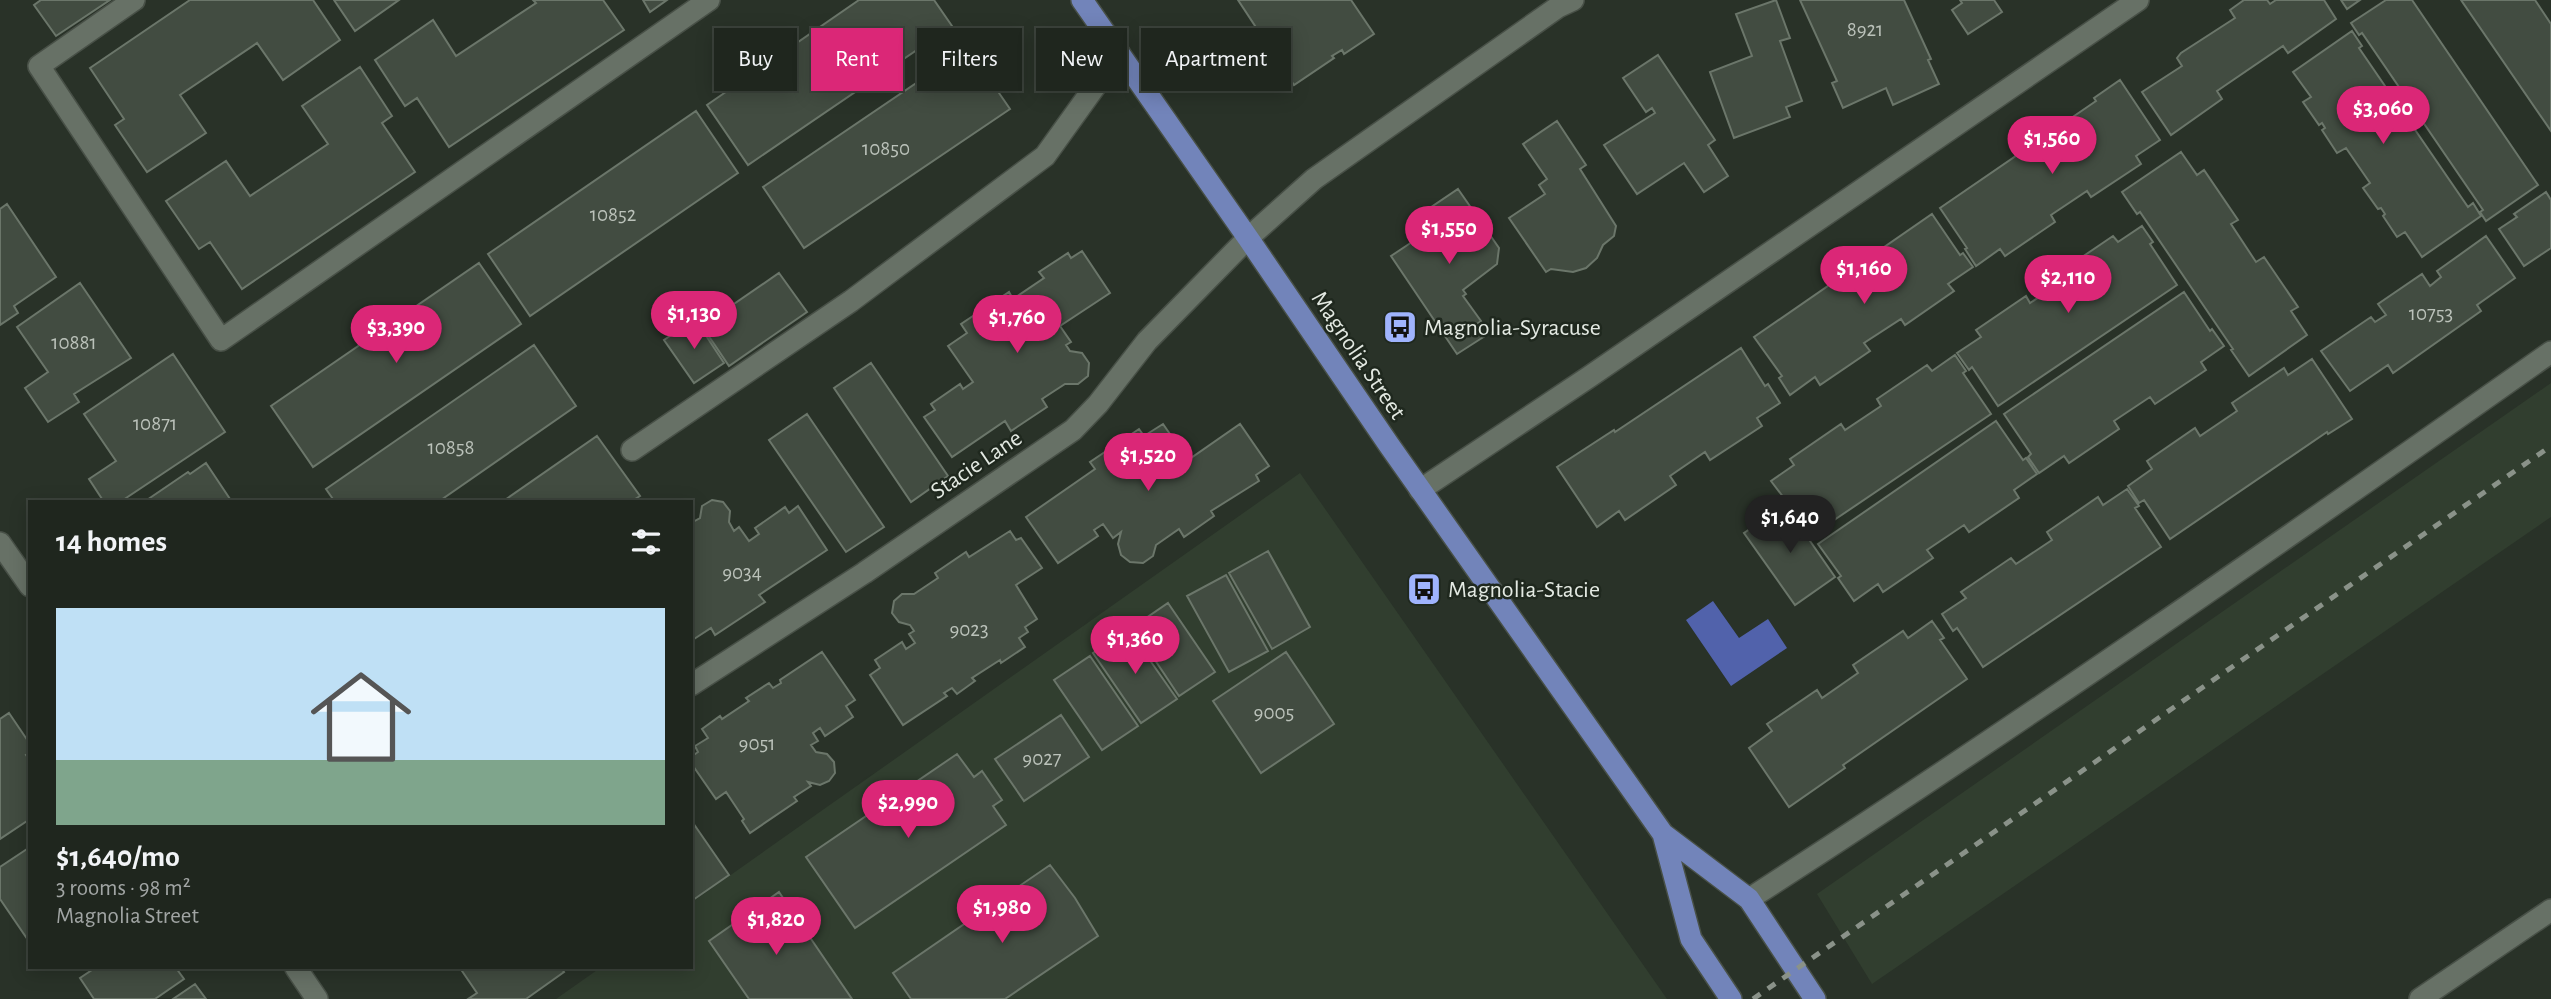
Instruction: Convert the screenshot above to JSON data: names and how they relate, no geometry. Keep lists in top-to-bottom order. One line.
{"streets":{"main road":["Magnolia Street"],"street":["Stacie Lane"]},"crossings":[["Magnolia Street","Stacie Lane"]],"places":{"bus stop":["Magnolia-Syracuse","Magnolia-Stacie"]},"house_numbers":["8921","10850","10852","10753","10881","10871","10858","9034","9023","9005","9051","9027"],"page":{"chip":["Buy","Rent","Filters","New","Apartment"],"price":["$3,060","$1,560","$1,550","$1,160","$2,110","$1,130","$1,760","$3,390","$1,520","$1,640","$1,360","$2,990","$1,980","$1,820"],"heading":"14 homes","list":[{"name":"$1,640/mo","note":"3 rooms · 98 m² · Magnolia Street"}]}}
